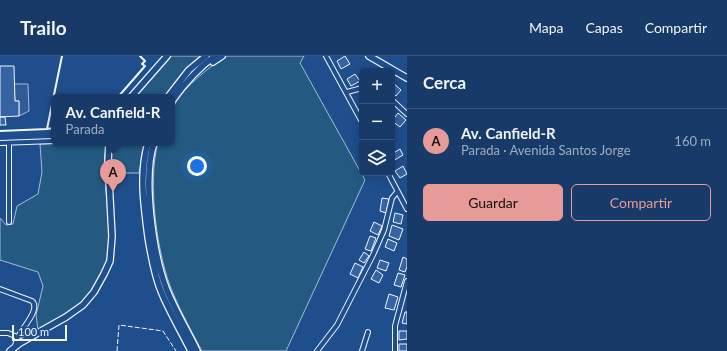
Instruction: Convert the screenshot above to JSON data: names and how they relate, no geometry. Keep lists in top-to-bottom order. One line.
{"scale_bar":"100 m","page":{"header":"Trailo","nav":["Mapa","Capas","Compartir"],"heading":"Cerca","map_buttons":["+","−"],"popup":["Av. Canfield-R","Parada"],"list":[{"mark":"A","name":"Av. Canfield-R","note":"Parada · Avenida Santos Jorge","value":"160 m"}],"pins":"A","buttons":["Guardar","Compartir"],"scale":"100 m"}}
